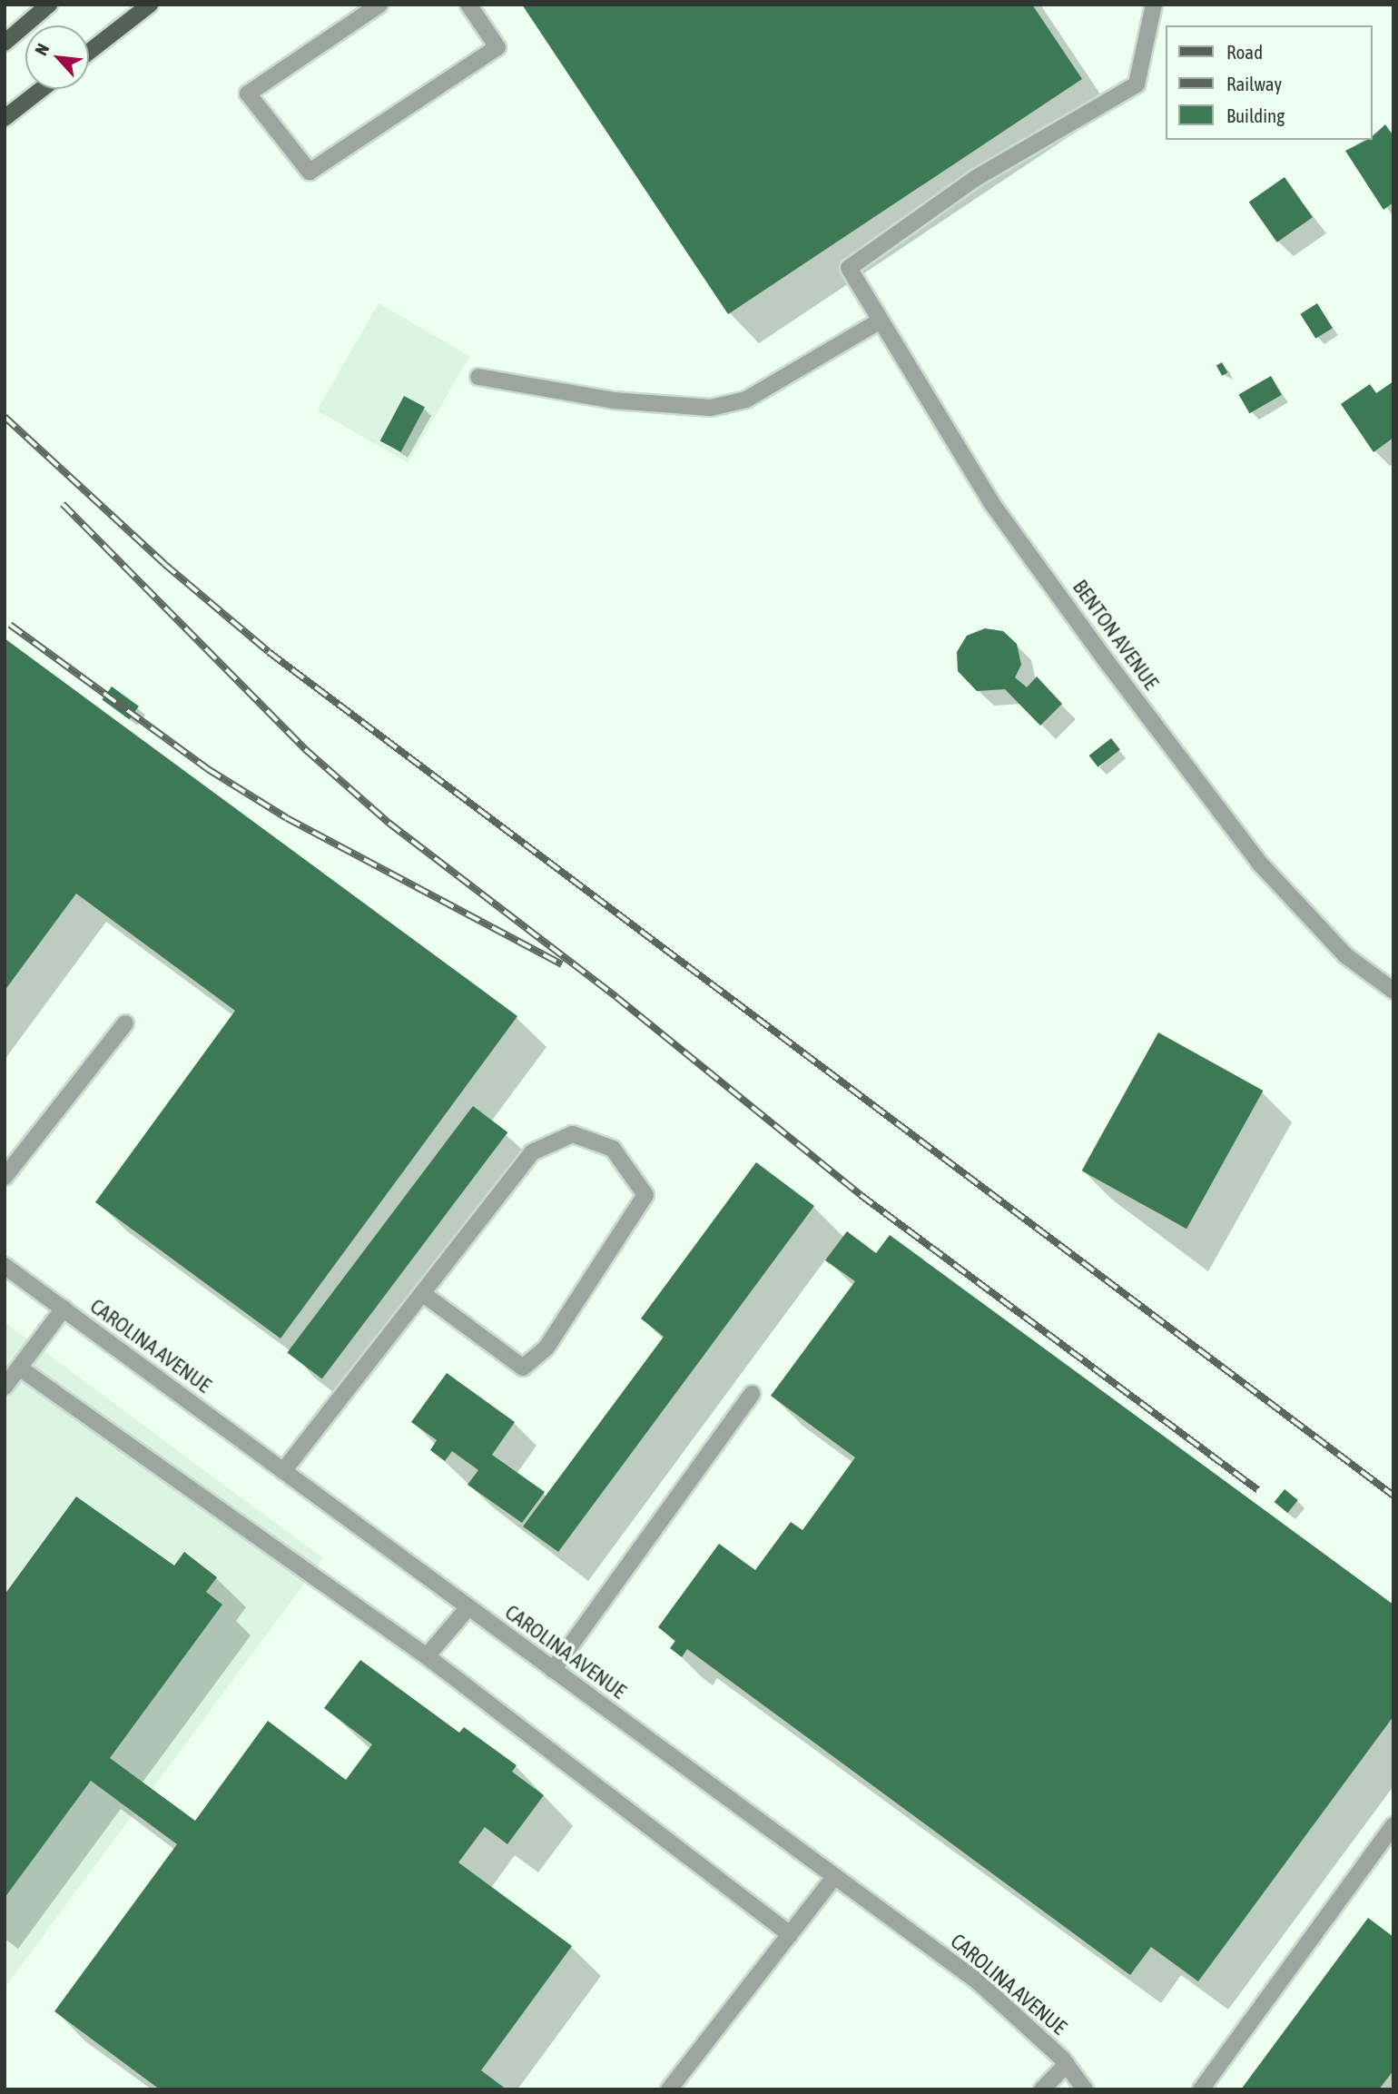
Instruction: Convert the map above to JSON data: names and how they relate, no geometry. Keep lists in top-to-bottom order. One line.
{"streets":{"street":["BENTON AVENUE","CAROLINA AVENUE"]},"legend":["Road","Railway","Building"],"north":"top left"}
